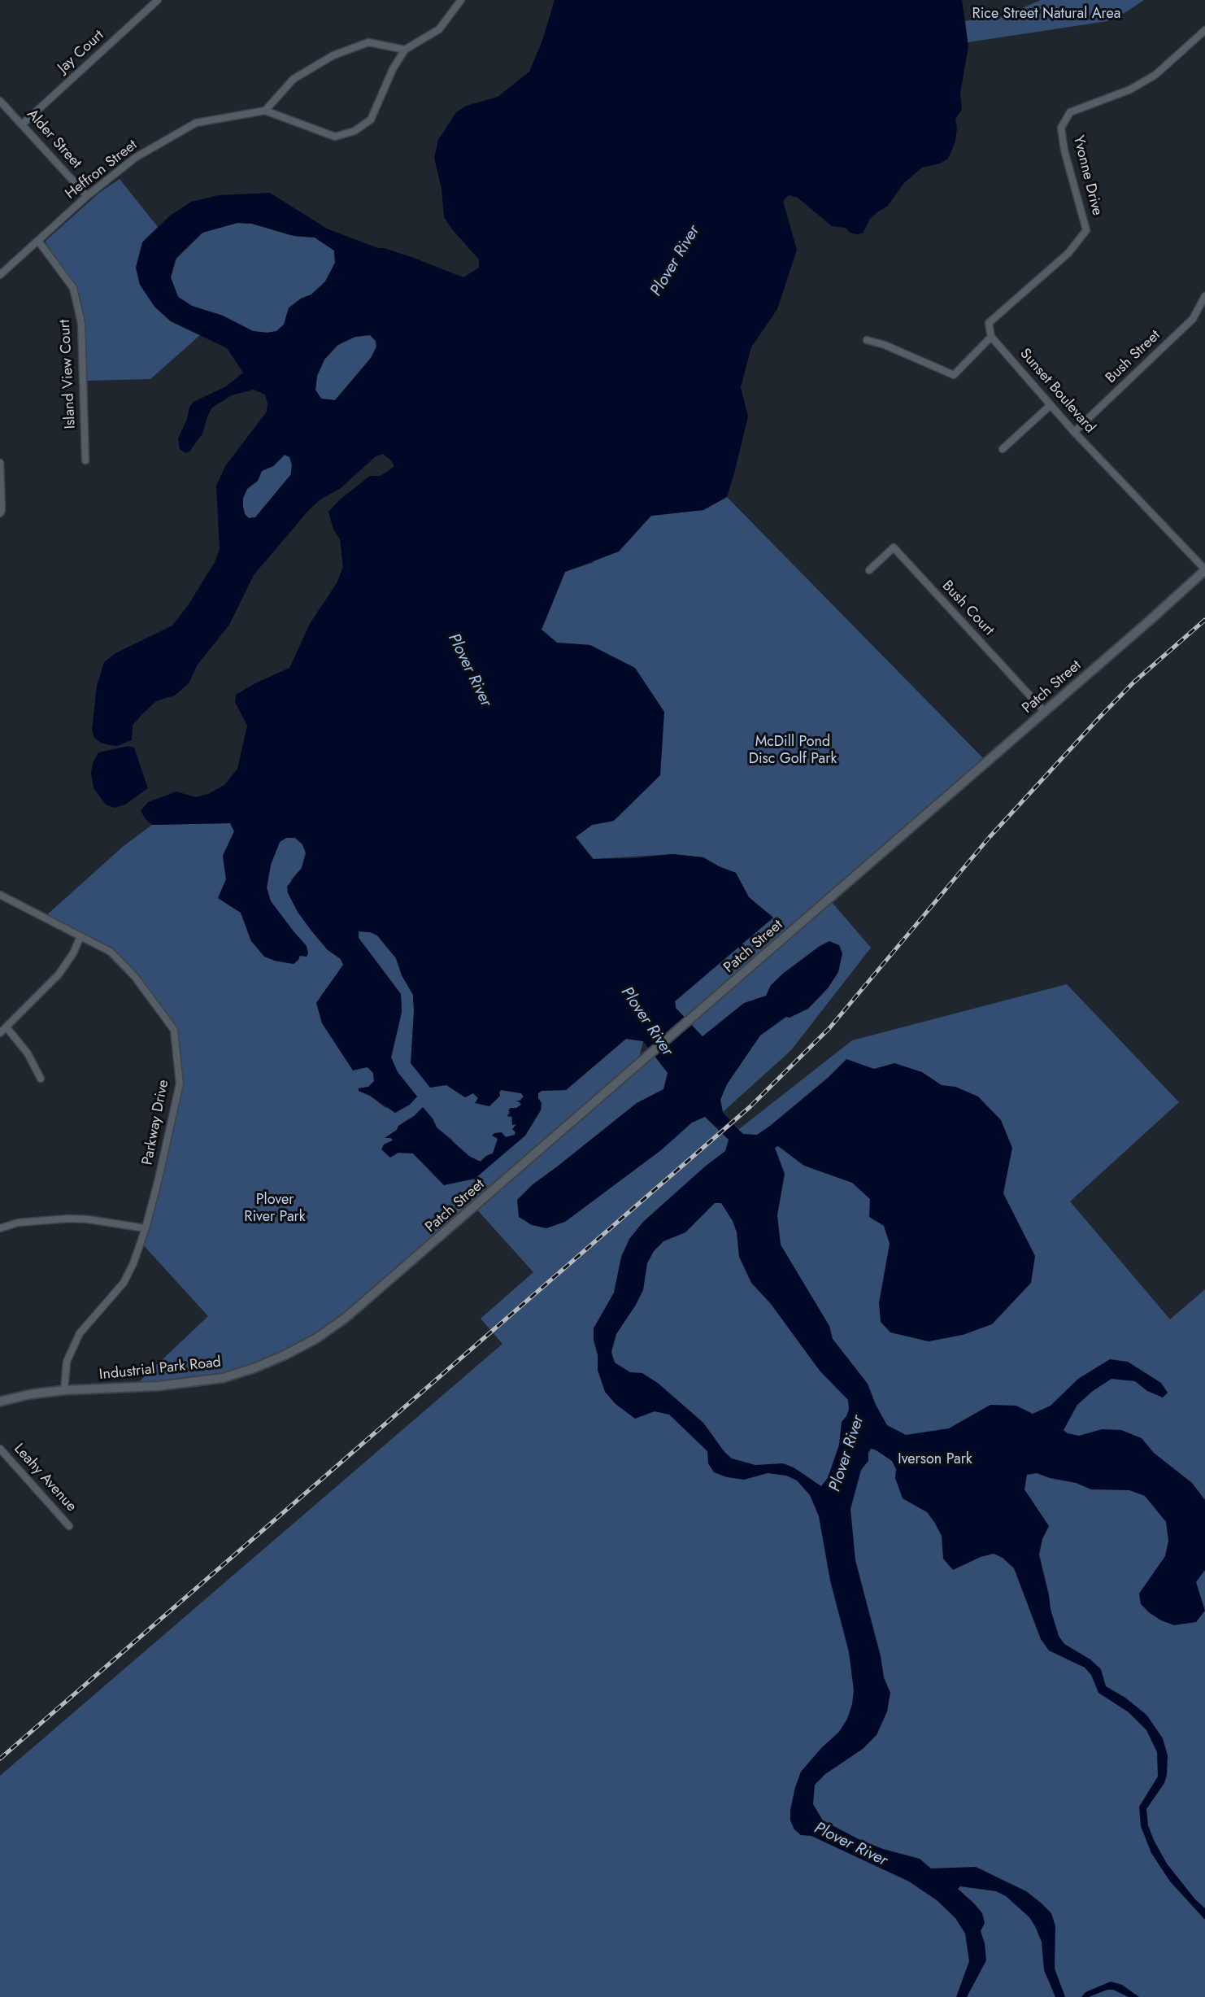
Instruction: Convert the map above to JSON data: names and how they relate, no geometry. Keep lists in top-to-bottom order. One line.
{"streets":{"street":["Jay Court","Alder Street","Heffron Street","Yvonne Drive","Bush Street","Island View Court","Sunset Boulevard","Bush Court","Patch Street","Parkway Drive","Industrial Park Road","Leahy Avenue"]},"crossings":[["Jay Court","Alder Street"],["Alder Street","Heffron Street"],["Heffron Street","Island View Court"],["Yvonne Drive","Sunset Boulevard"],["Bush Street","Sunset Boulevard"],["Sunset Boulevard","Patch Street"],["Bush Court","Patch Street"],["Patch Street","Industrial Park Road"],["Parkway Drive","Industrial Park Road"]],"water":["Plover River"],"parks":["Rice Street Natural Area","McDill Pond Disc Golf Park","Plover River Park","Iverson Park"]}
